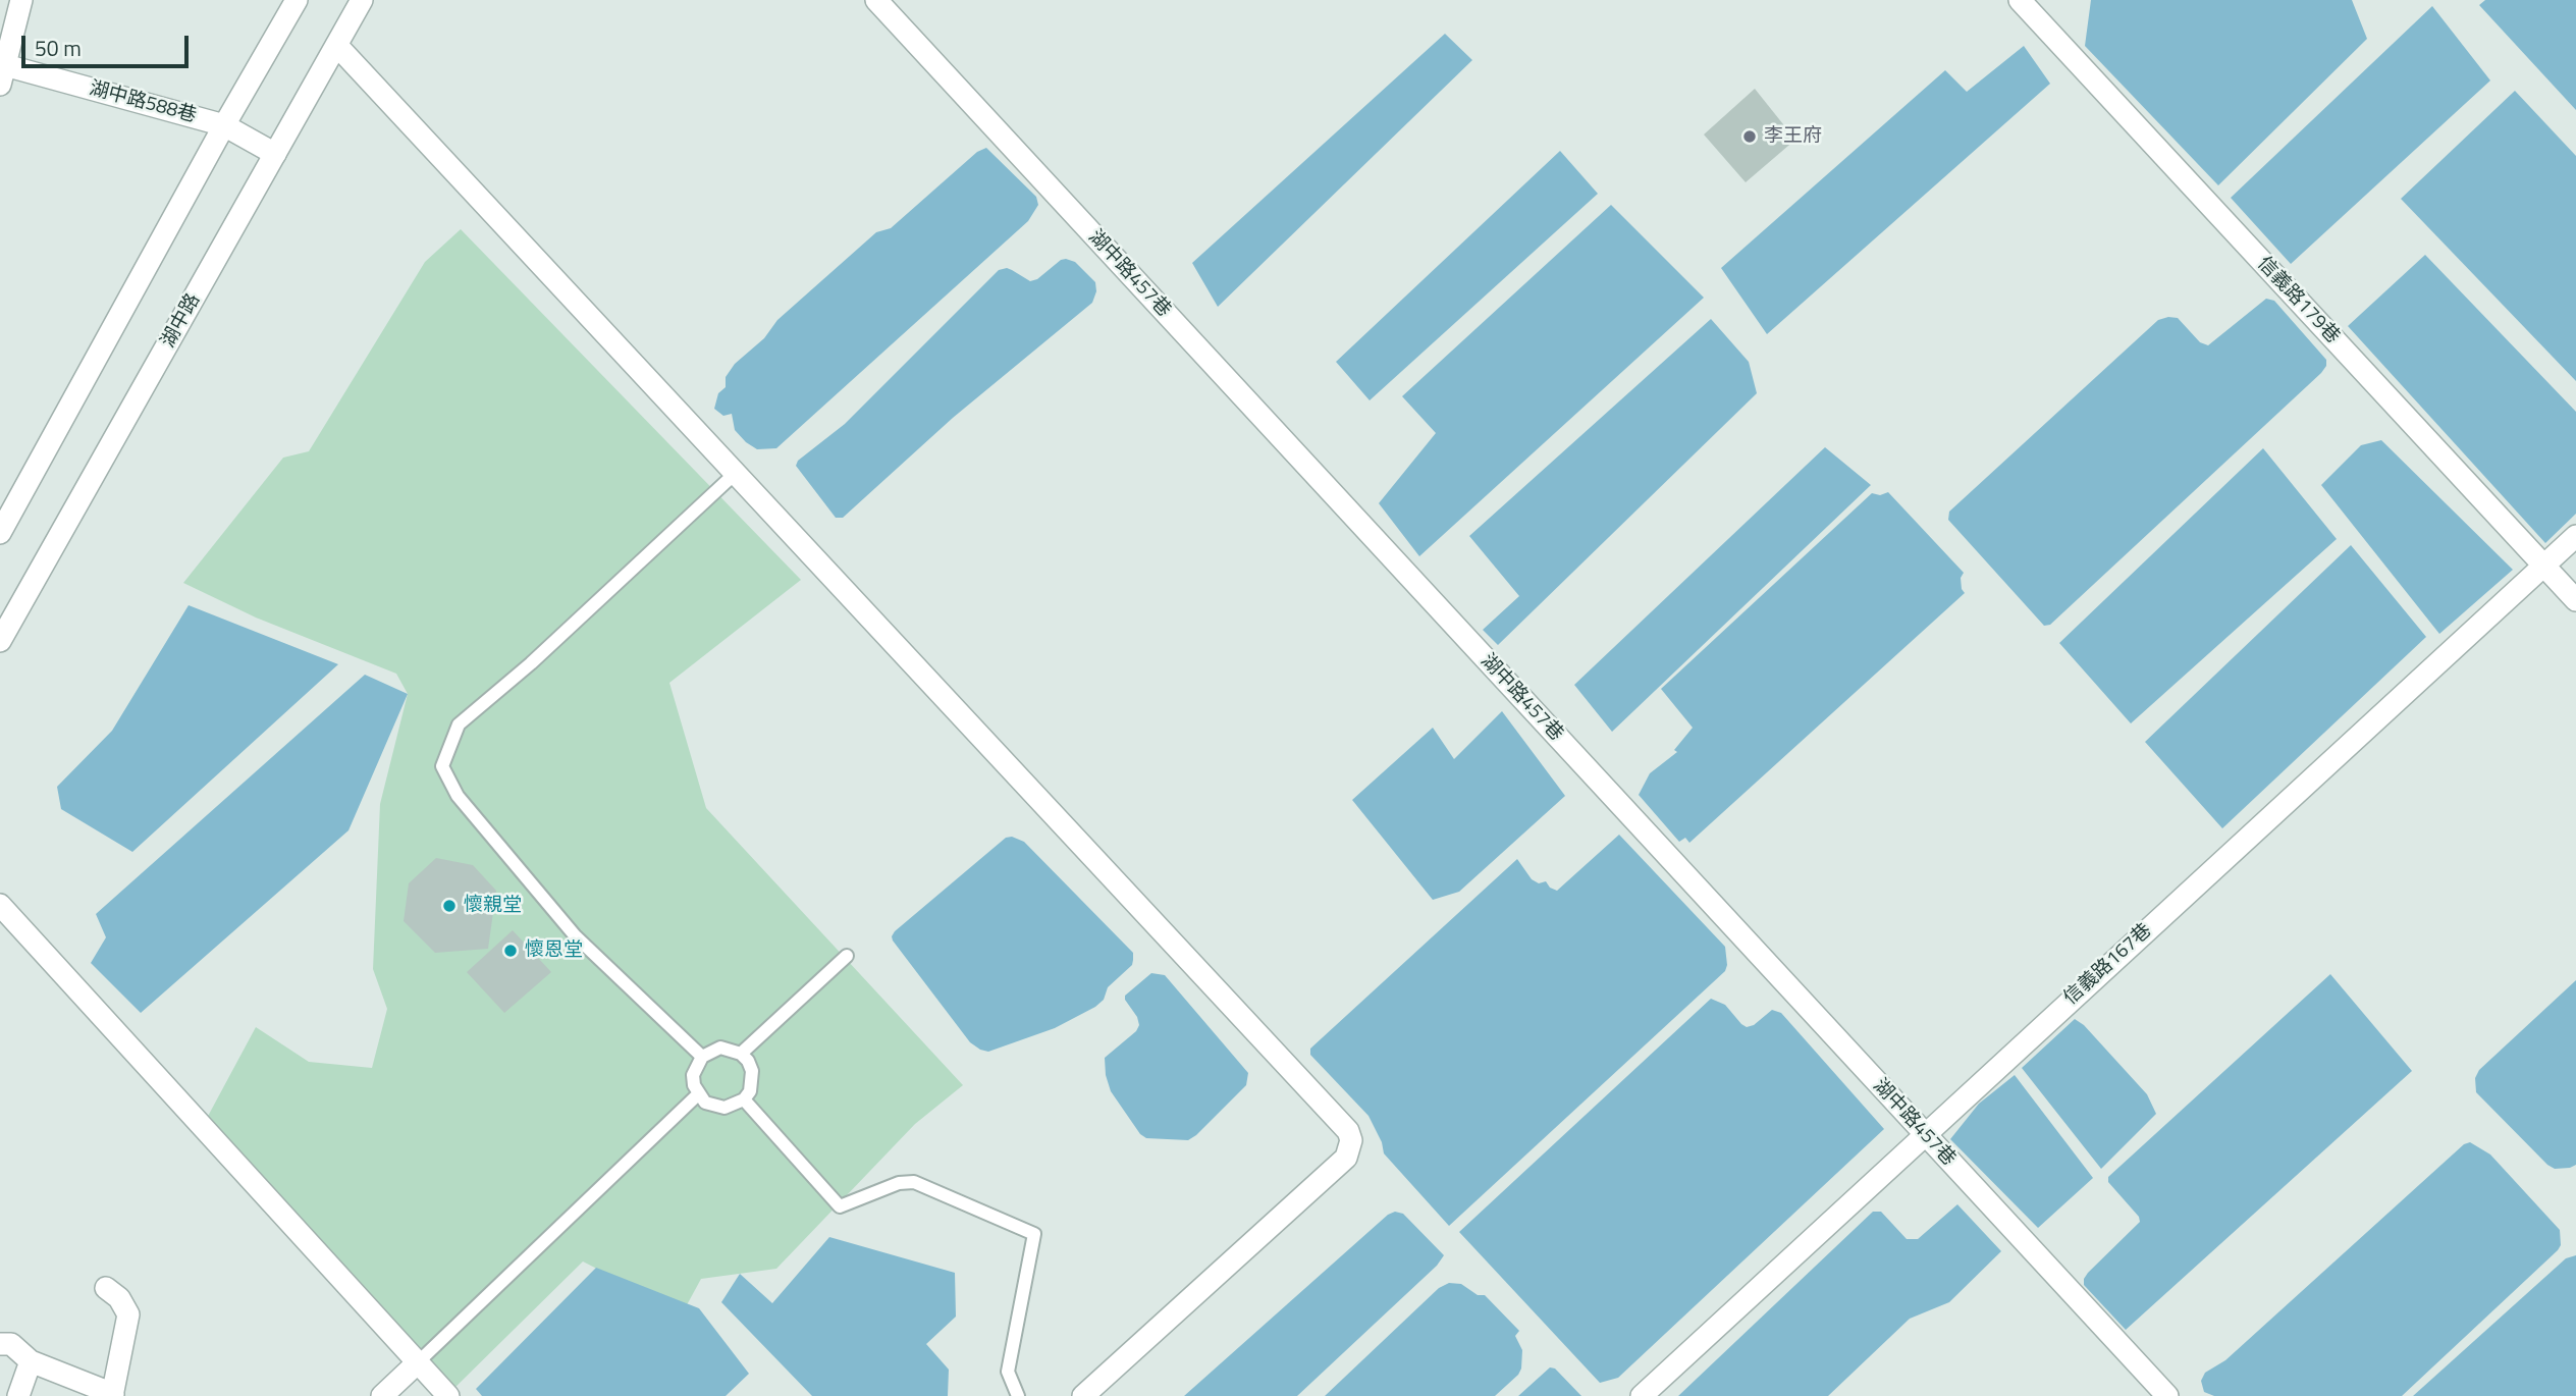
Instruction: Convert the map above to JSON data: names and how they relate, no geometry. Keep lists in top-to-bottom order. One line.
{"streets":{"street":["湖中路588巷","湖中路457巷","信義路179巷","湖中路","信義路167巷"]},"crossings":[["湖中路588巷","湖中路"],["湖中路457巷","信義路167巷"],["信義路179巷","信義路167巷"]],"places":["李王府","懷親堂","懷恩堂"],"scale_bar":"50 m"}
